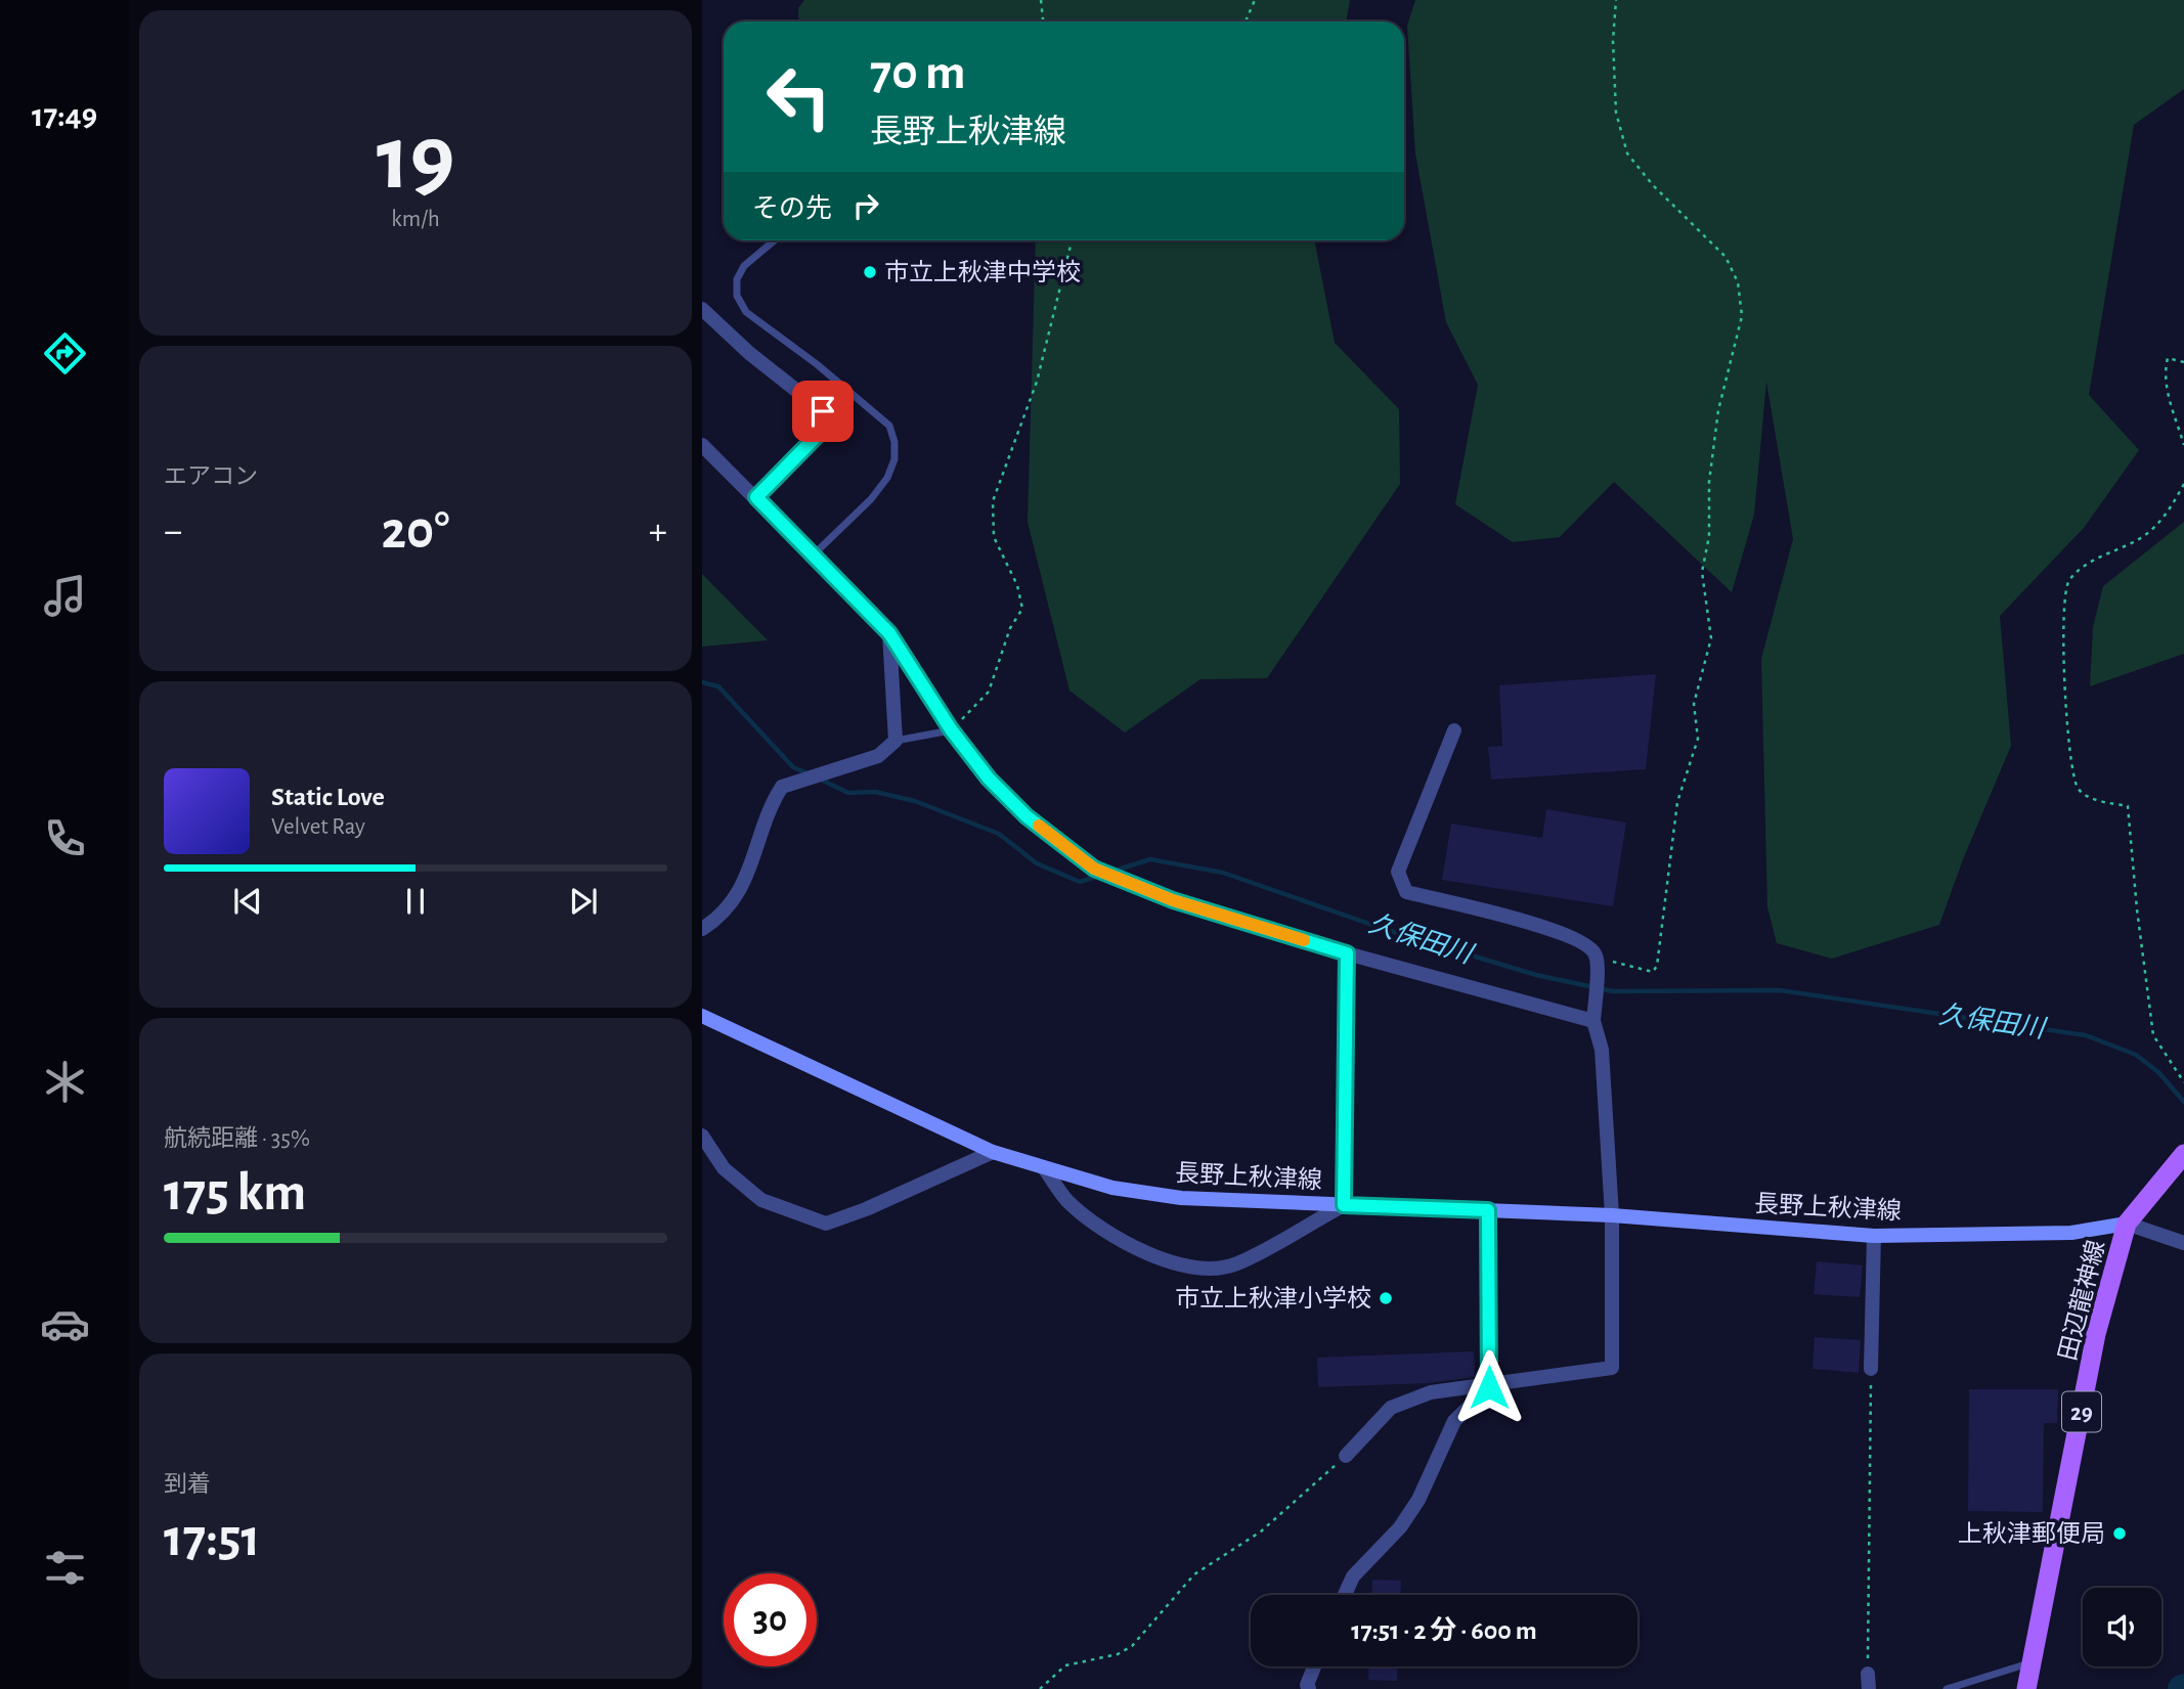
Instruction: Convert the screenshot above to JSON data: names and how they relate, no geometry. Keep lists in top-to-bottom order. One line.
{"streets":{"main road":["長野上秋津線","田辺龍神線","29"]},"crossings":[["長野上秋津線","田辺龍神線"]],"water":["久保田川"],"places":["市立上秋津中学校","市立上秋津小学校","上秋津郵便局"],"page":{"tabs":"17:49","tile":[["19","km/h"],"エアコン",["航続距離 · 35%","175 km"],["到着","17:51"]],"turn":["70 m","長野上秋津線"],"then":"その先","heat":["−","20°","+"],"song":["Static Love","Velvet Ray"],"limit":"30","trip":"17:51 · 2 分 · 600 m"}}
